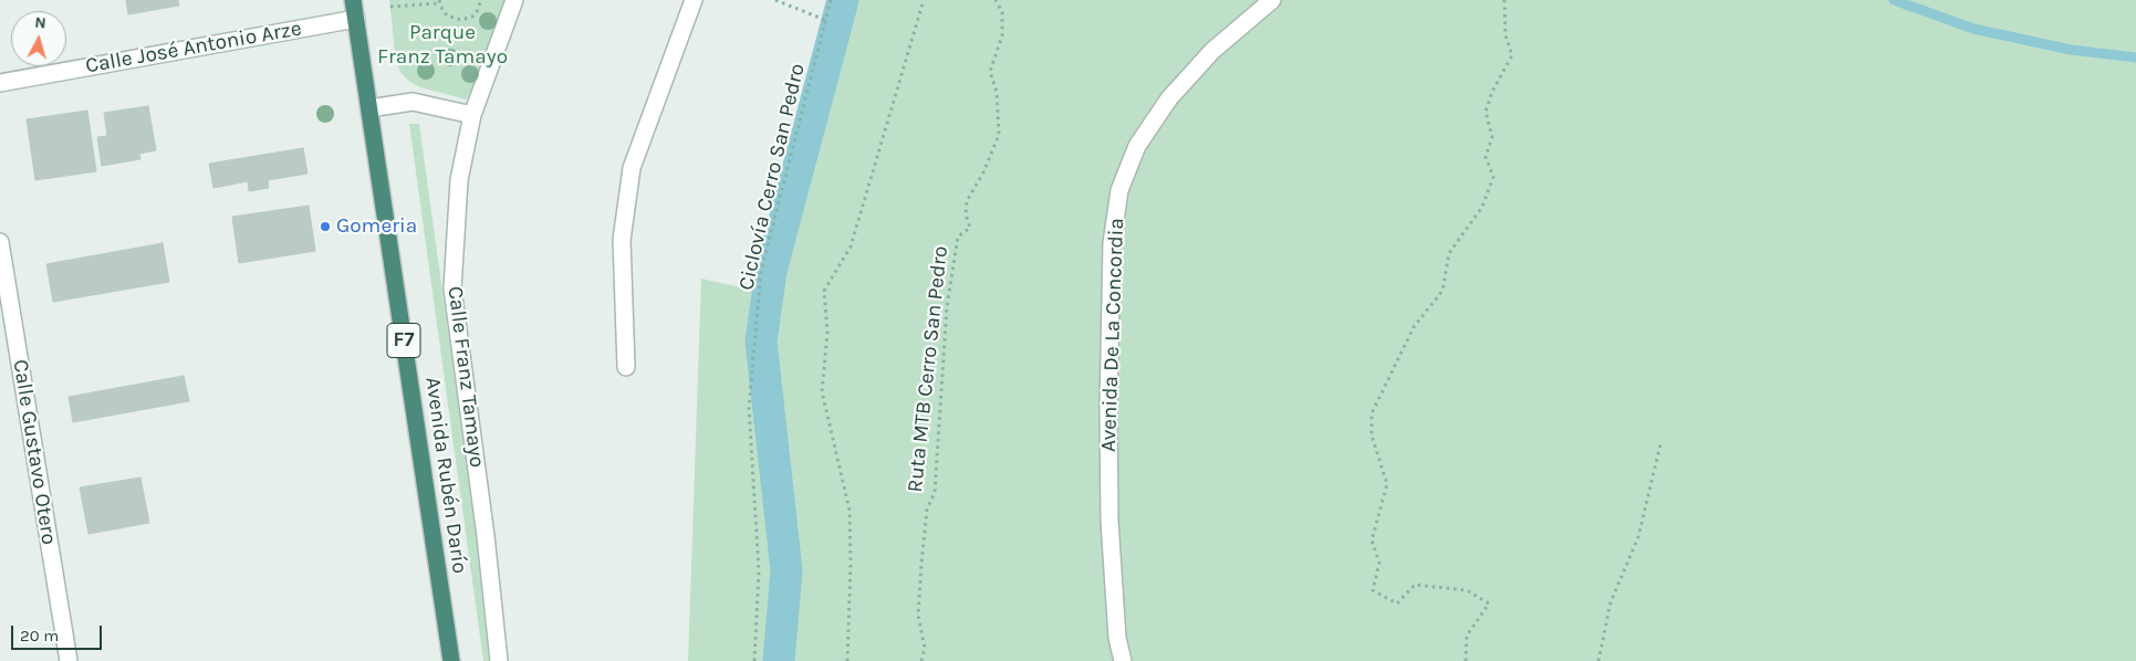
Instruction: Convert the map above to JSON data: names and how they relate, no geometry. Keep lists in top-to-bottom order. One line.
{"streets":{"highway":["F7","Avenida Rubén Darío"],"street":["Calle José Antonio Arze","Avenida De La Concordia","Calle Franz Tamayo","Calle Gustavo Otero"],"path":["Ciclovía Cerro San Pedro","Ruta MTB Cerro San Pedro"]},"crossings":[["Calle José Antonio Arze","Avenida Rubén Darío"]],"parks":["Parque Franz Tamayo"],"places":["Gomeria"],"scale_bar":"20 m","north":"top"}
